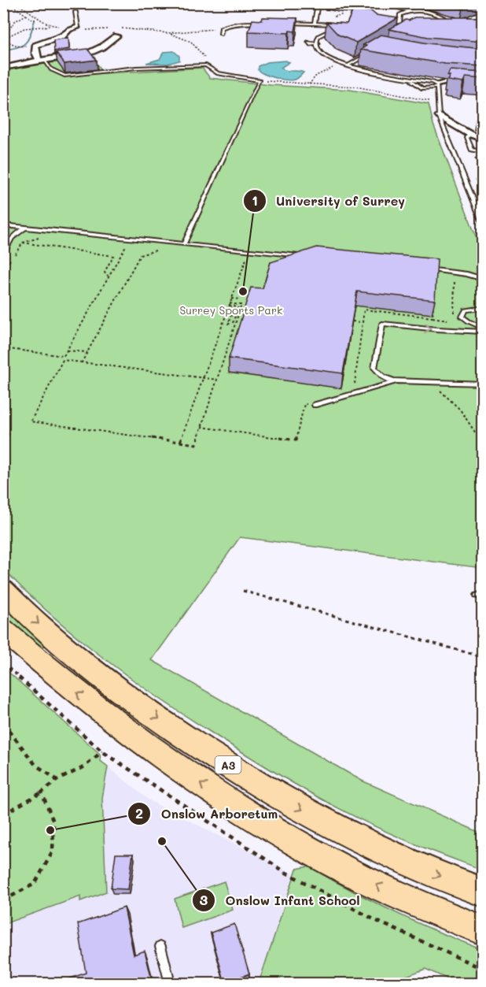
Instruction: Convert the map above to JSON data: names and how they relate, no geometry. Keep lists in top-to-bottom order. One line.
{"streets":{"highway":["A3"]},"parks":["Surrey Sports Park"],"places":["University of Surrey","Onslow Arboretum","Onslow Infant School"]}
